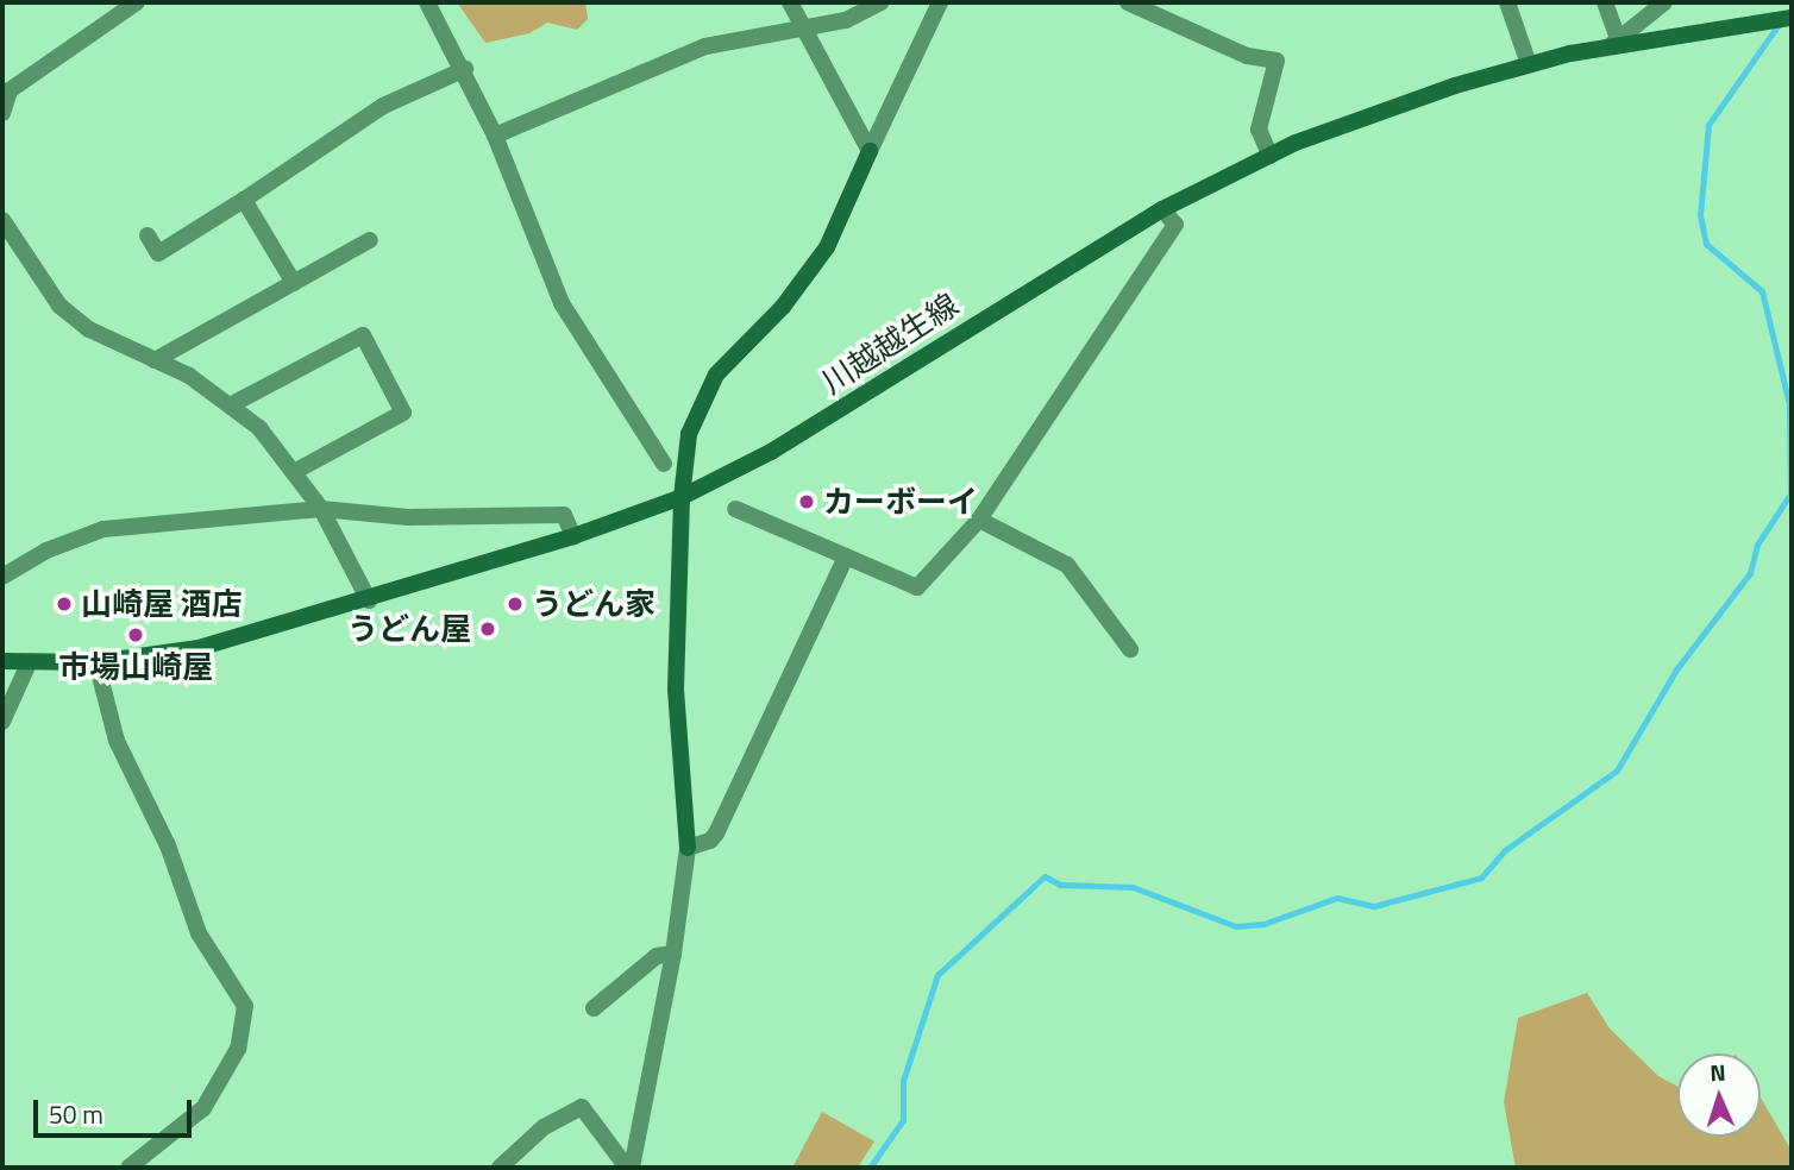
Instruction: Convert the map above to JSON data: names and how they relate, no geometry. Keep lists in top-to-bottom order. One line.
{"streets":{"main road":["川越越生線"]},"places":["カーボーイ","山崎屋 酒店","うどん家","うどん屋","市場山崎屋"],"scale_bar":"50 m","north":"top"}
